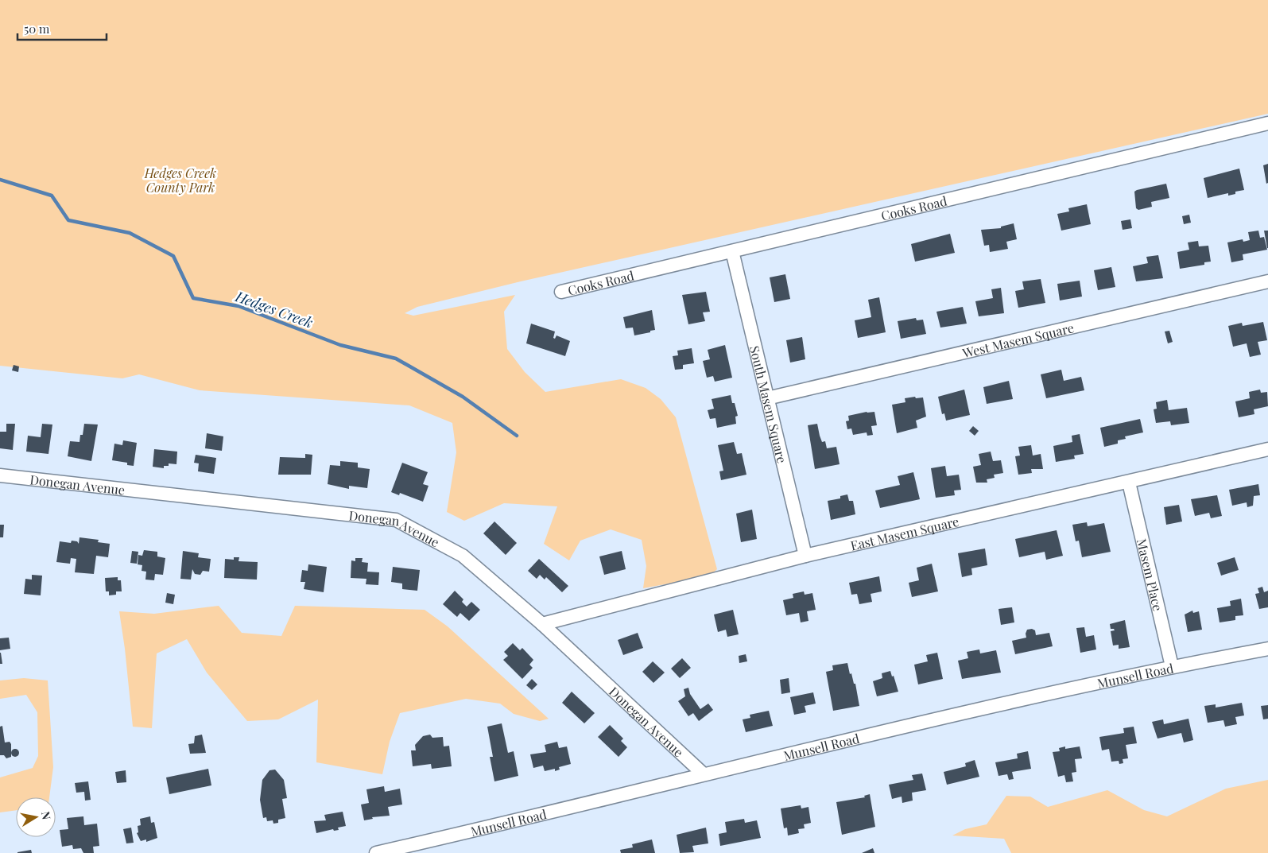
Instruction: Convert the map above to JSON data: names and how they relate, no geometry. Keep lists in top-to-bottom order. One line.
{"streets":{"street":["Cooks Road","West Masem Square","South Masem Square","Donegan Avenue","East Masem Square","Masem Place","Munsell Road"]},"crossings":[["Cooks Road","South Masem Square"],["West Masem Square","South Masem Square"],["South Masem Square","East Masem Square"],["Donegan Avenue","East Masem Square"],["Donegan Avenue","Munsell Road"],["East Masem Square","Masem Place"],["Masem Place","Munsell Road"]],"water":["Hedges Creek"],"parks":["Hedges Creek County Park"],"scale_bar":"50 m","north":"right"}
